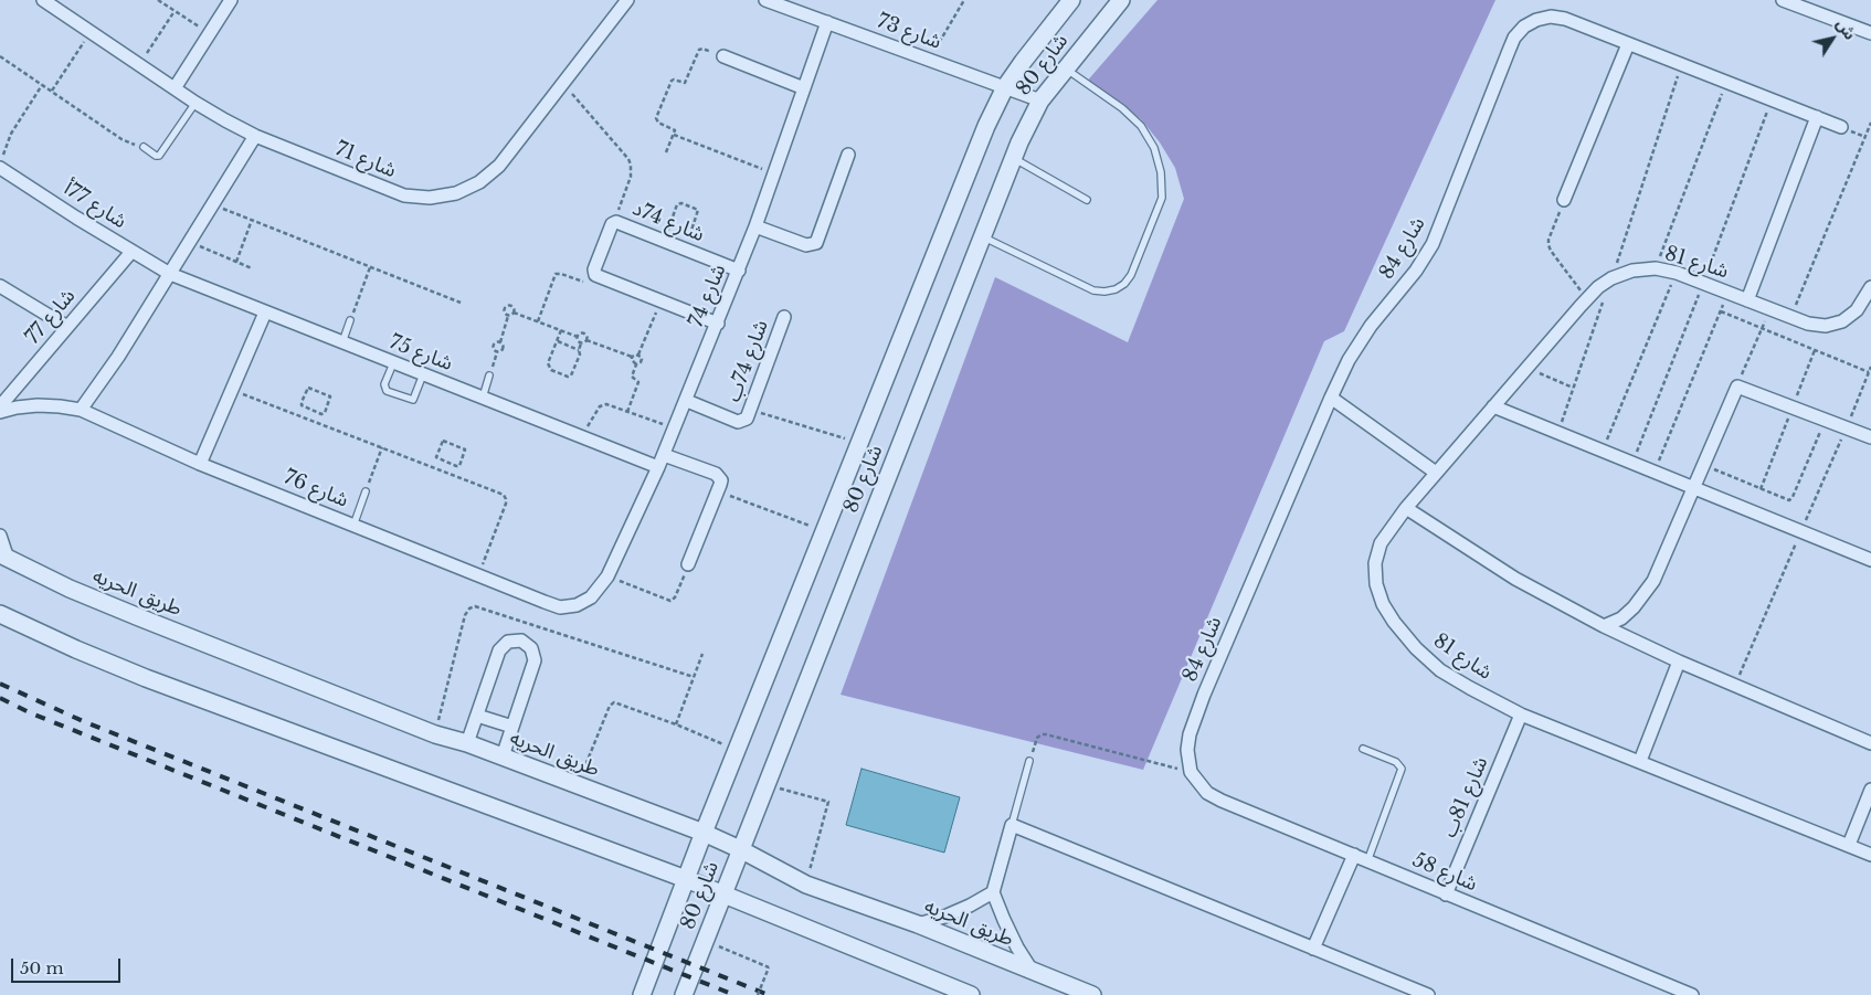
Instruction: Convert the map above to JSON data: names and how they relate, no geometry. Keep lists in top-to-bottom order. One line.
{"streets":{"street":["شارع 73","شارع 80","شارع 71","شارع 77أ","شارع 74د","شارع 84","شارع 81","شارع 74","شارع 77","شارع 75","شارع 74ب","شارع 76","طريق الحريه","شارع 81ب","شارع 58"]},"crossings":[["شارع 73","شارع 80"],["شارع 73","شارع 74"],["شارع 80","طريق الحريه"],["شارع 77أ","شارع 77"],["شارع 77أ","شارع 75"],["شارع 74د","شارع 74"],["شارع 84","شارع 58"],["شارع 81","شارع 81ب"],["شارع 74","شارع 75"],["شارع 74","شارع 74ب"],["شارع 74","شارع 76"],["شارع 81ب","شارع 58"]],"scale_bar":"50 m","north":"top right"}
